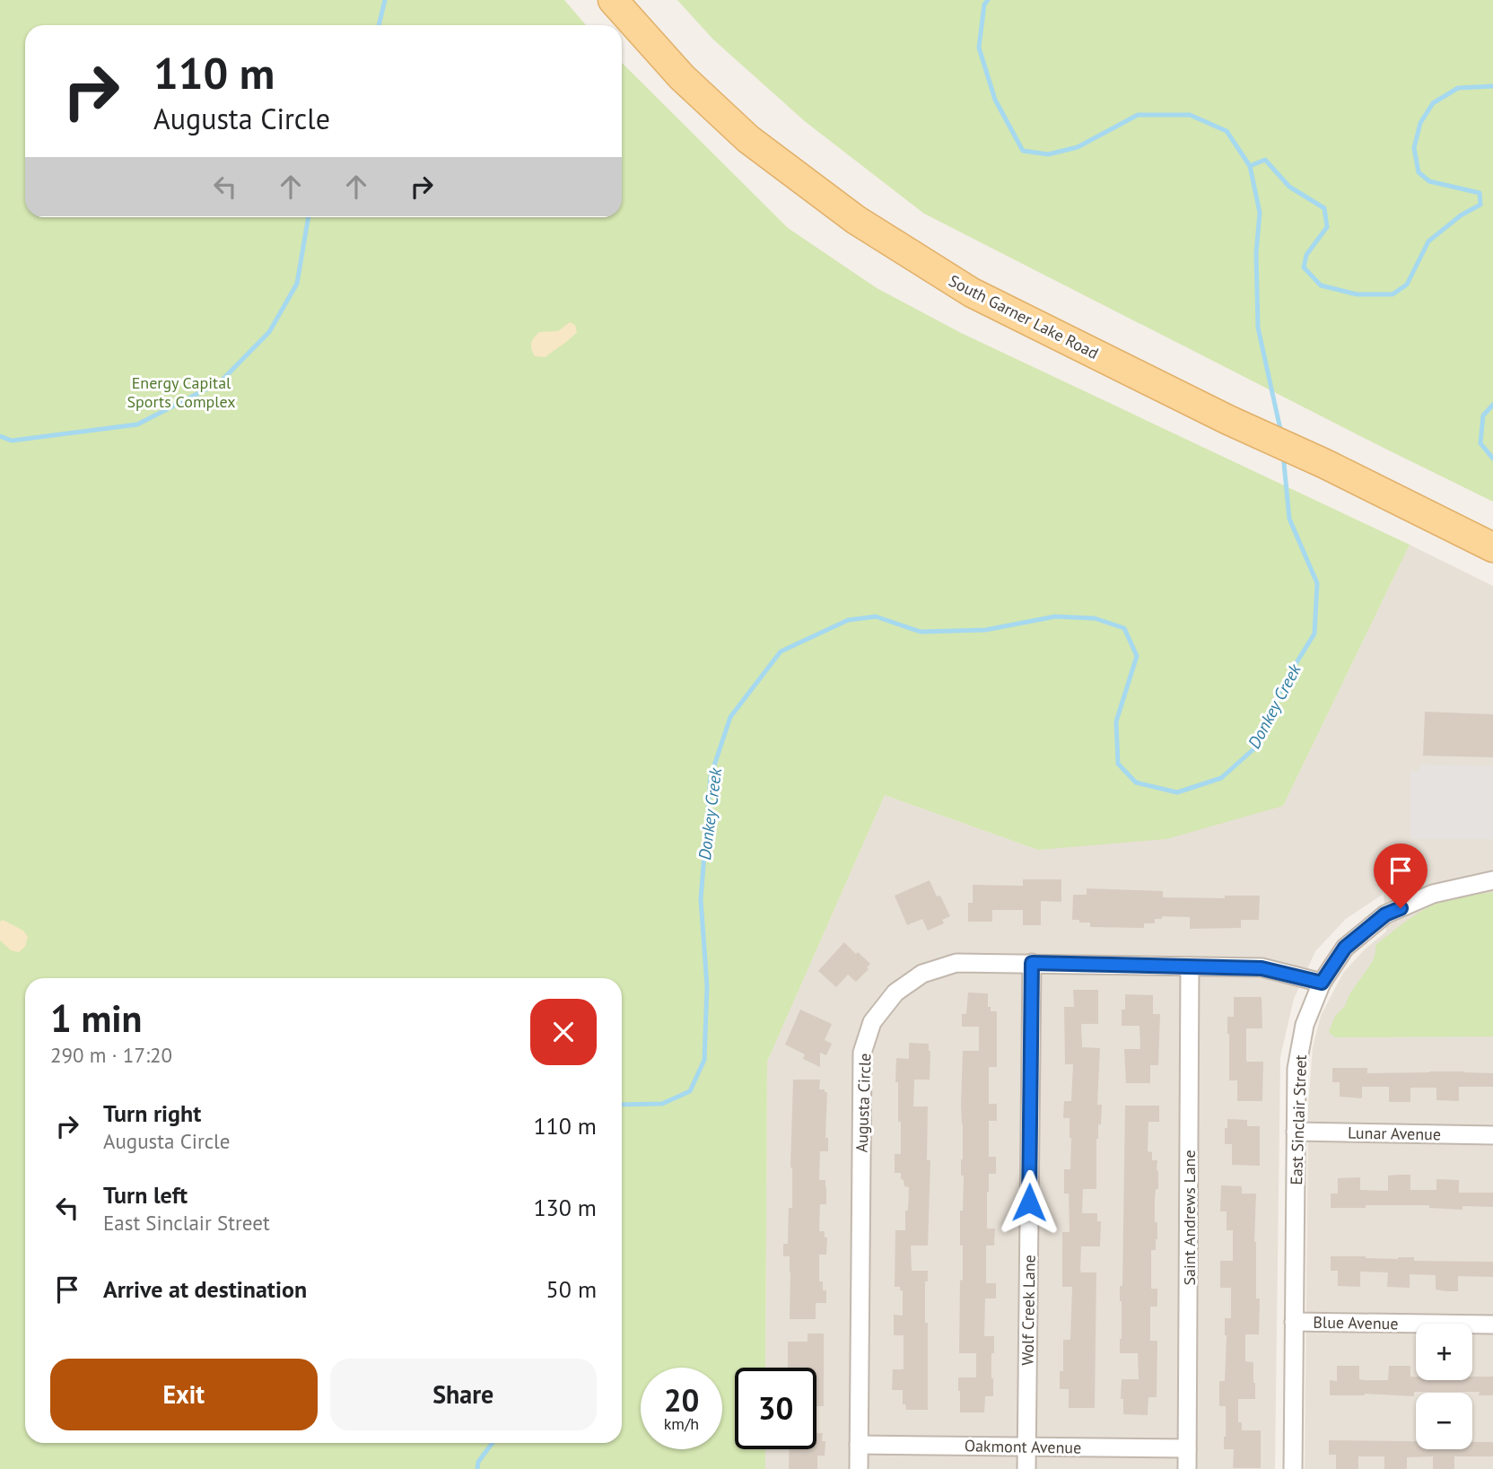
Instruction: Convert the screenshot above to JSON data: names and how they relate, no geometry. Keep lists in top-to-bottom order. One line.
{"streets":{"main road":["South Garner Lake Road"],"street":["Augusta Circle","East Sinclair Street","Lunar Avenue","Saint Andrews Lane","Wolf Creek Lane","Blue Avenue","Oakmont Avenue"]},"crossings":[["Augusta Circle","East Sinclair Street"],["Augusta Circle","Saint Andrews Lane"],["Augusta Circle","Wolf Creek Lane"],["Augusta Circle","Oakmont Avenue"],["East Sinclair Street","Lunar Avenue"],["East Sinclair Street","Blue Avenue"],["Saint Andrews Lane","Oakmont Avenue"],["Wolf Creek Lane","Oakmont Avenue"]],"water":["Donkey Creek"],"parks":["Energy Capital Sports Complex"],"page":{"turn":["110 m","Augusta Circle"],"heading":["1 min","290 m · 17:20"],"list":[{"name":"Turn right","note":"Augusta Circle","value":"110 m"},{"name":"Turn left","note":"East Sinclair Street","value":"130 m"},{"name":"Arrive at destination","value":"50 m"}],"map_buttons":["+","−"],"buttons":["Exit","Share"],"speed":"20 km/h","limit":"30"}}
